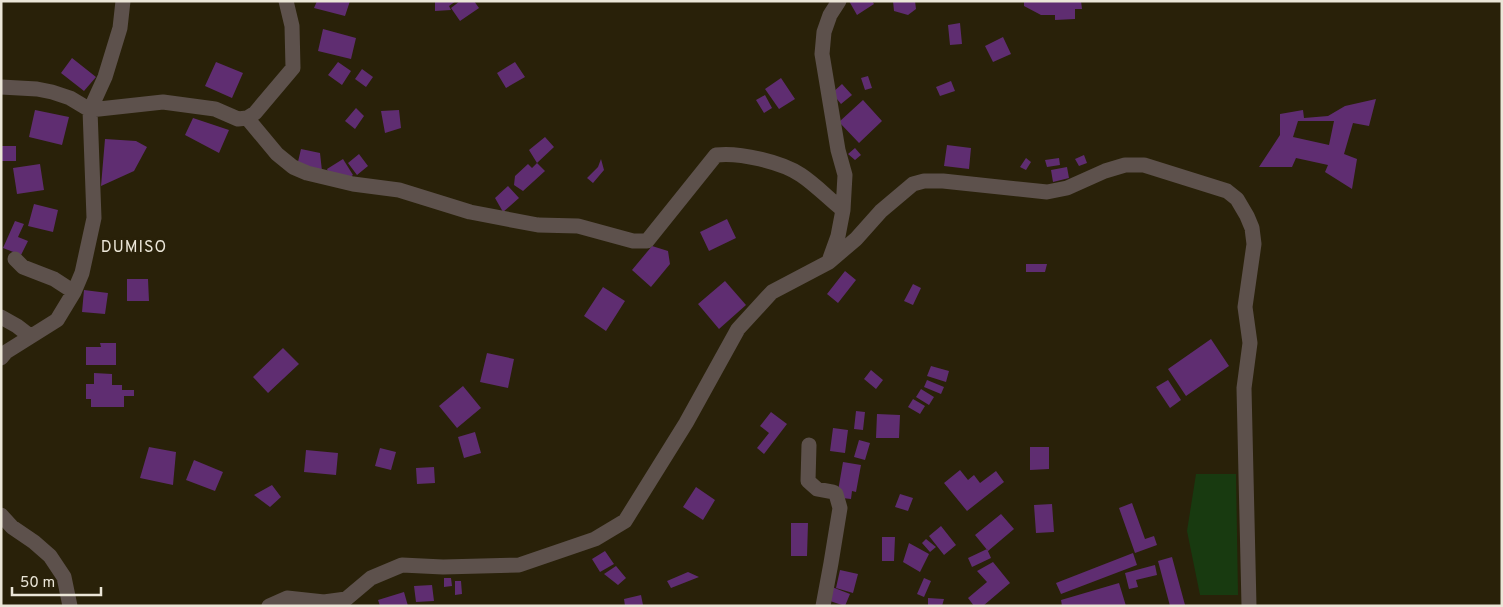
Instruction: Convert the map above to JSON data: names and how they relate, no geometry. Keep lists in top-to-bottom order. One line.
{"districts":["DUMISO"],"scale_bar":"50 m"}
